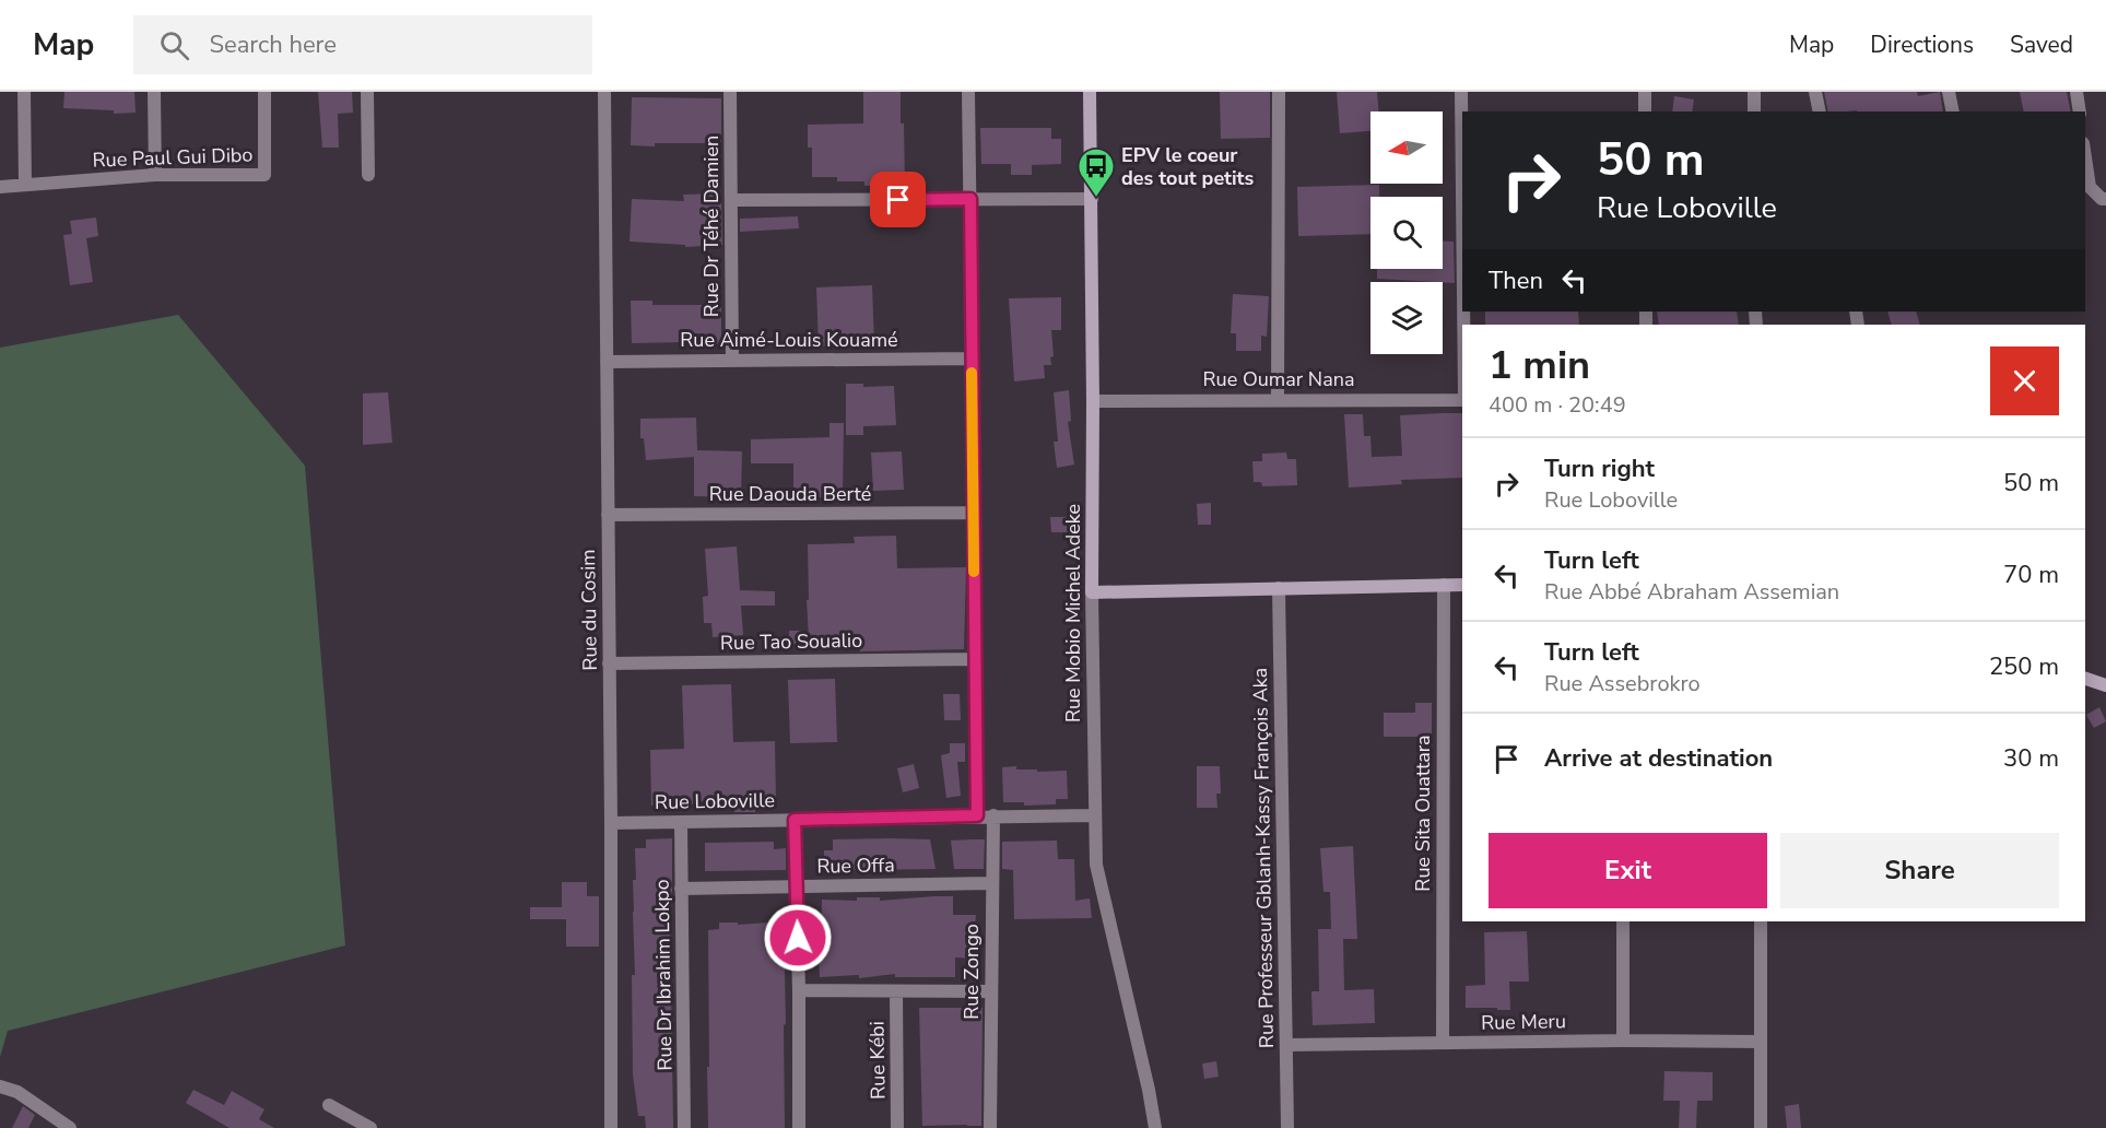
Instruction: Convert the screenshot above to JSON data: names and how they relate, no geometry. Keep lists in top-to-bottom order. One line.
{"streets":{"street":["Rue Paul Gui Dibo","Rue Dr Téhé Damien","Rue Aimé-Louis Kouamé","Rue Oumar Nana","Rue Daouda Berté","Rue du Cosim","Rue Mobio Michel Adeke","Rue Tao Soualio","Rue Loboville","Rue Sita Ouattara","Rue Professeur Gblanh-Kassy François Aka","Rue Offa","Rue Zongo","Rue Dr Ibrahim Lokpo","Rue Meru","Rue Kébi"]},"crossings":[["Rue Dr Téhé Damien","Rue Aimé-Louis Kouamé"],["Rue Aimé-Louis Kouamé","Rue du Cosim"],["Rue Oumar Nana","Rue Mobio Michel Adeke"],["Rue Daouda Berté","Rue du Cosim"],["Rue du Cosim","Rue Tao Soualio"],["Rue du Cosim","Rue Loboville"],["Rue Mobio Michel Adeke","Rue Loboville"],["Rue Loboville","Rue Zongo"],["Rue Loboville","Rue Dr Ibrahim Lokpo"],["Rue Sita Ouattara","Rue Meru"],["Rue Professeur Gblanh-Kassy François Aka","Rue Meru"],["Rue Offa","Rue Zongo"],["Rue Offa","Rue Dr Ibrahim Lokpo"]],"places":{"bus stop":["EPV le coeur des tout petits"]},"north":"left","page":{"header":"Map","search":"Search here","nav":["Map","Directions","Saved"],"turn":["50 m","Rue Loboville"],"then":"Then","heading":["1 min","400 m · 20:49"],"list":[{"name":"Turn right","note":"Rue Loboville","value":"50 m"},{"name":"Turn left","note":"Rue Abbé Abraham Assemian","value":"70 m"},{"name":"Turn left","note":"Rue Assebrokro","value":"250 m"},{"name":"Arrive at destination","value":"30 m"}],"buttons":["Exit","Share"]}}
